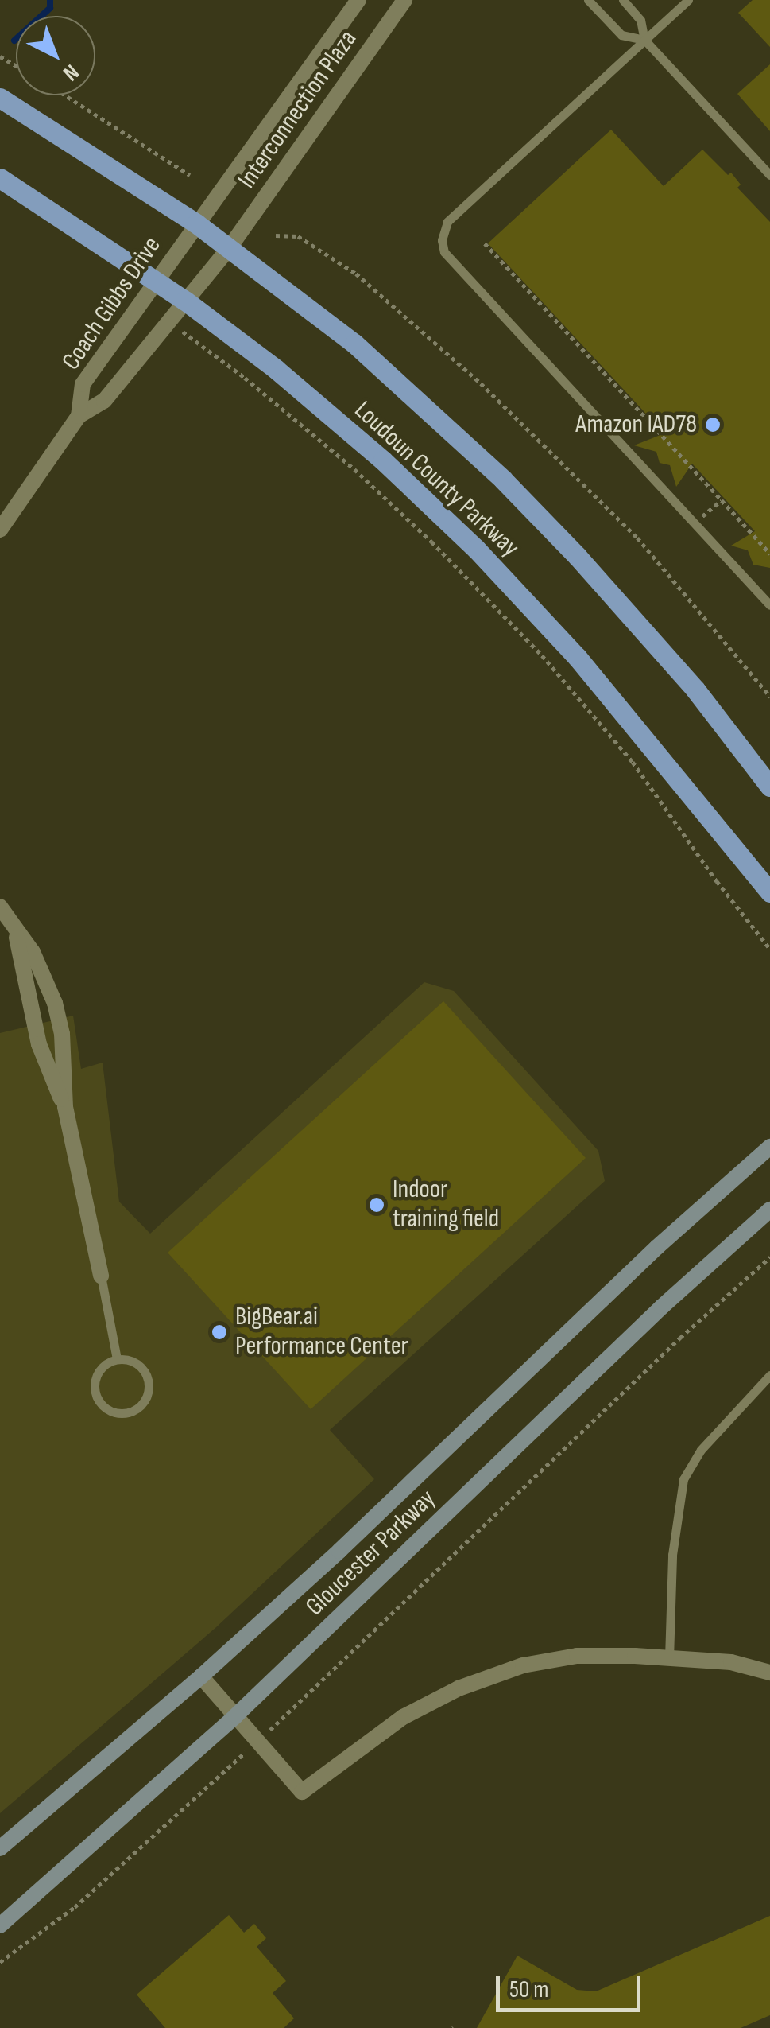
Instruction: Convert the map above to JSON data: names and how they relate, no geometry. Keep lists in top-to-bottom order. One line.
{"streets":{"main road":["Loudoun County Parkway","Gloucester Parkway"],"street":["Interconnection Plaza","Coach Gibbs Drive"]},"crossings":[["Interconnection Plaza","Coach Gibbs Drive"],["Interconnection Plaza","Loudoun County Parkway"],["Coach Gibbs Drive","Loudoun County Parkway"]],"places":["Amazon IAD78","Indoor training field","BigBear.ai Performance Center"],"scale_bar":"50 m","north":"bottom right"}
